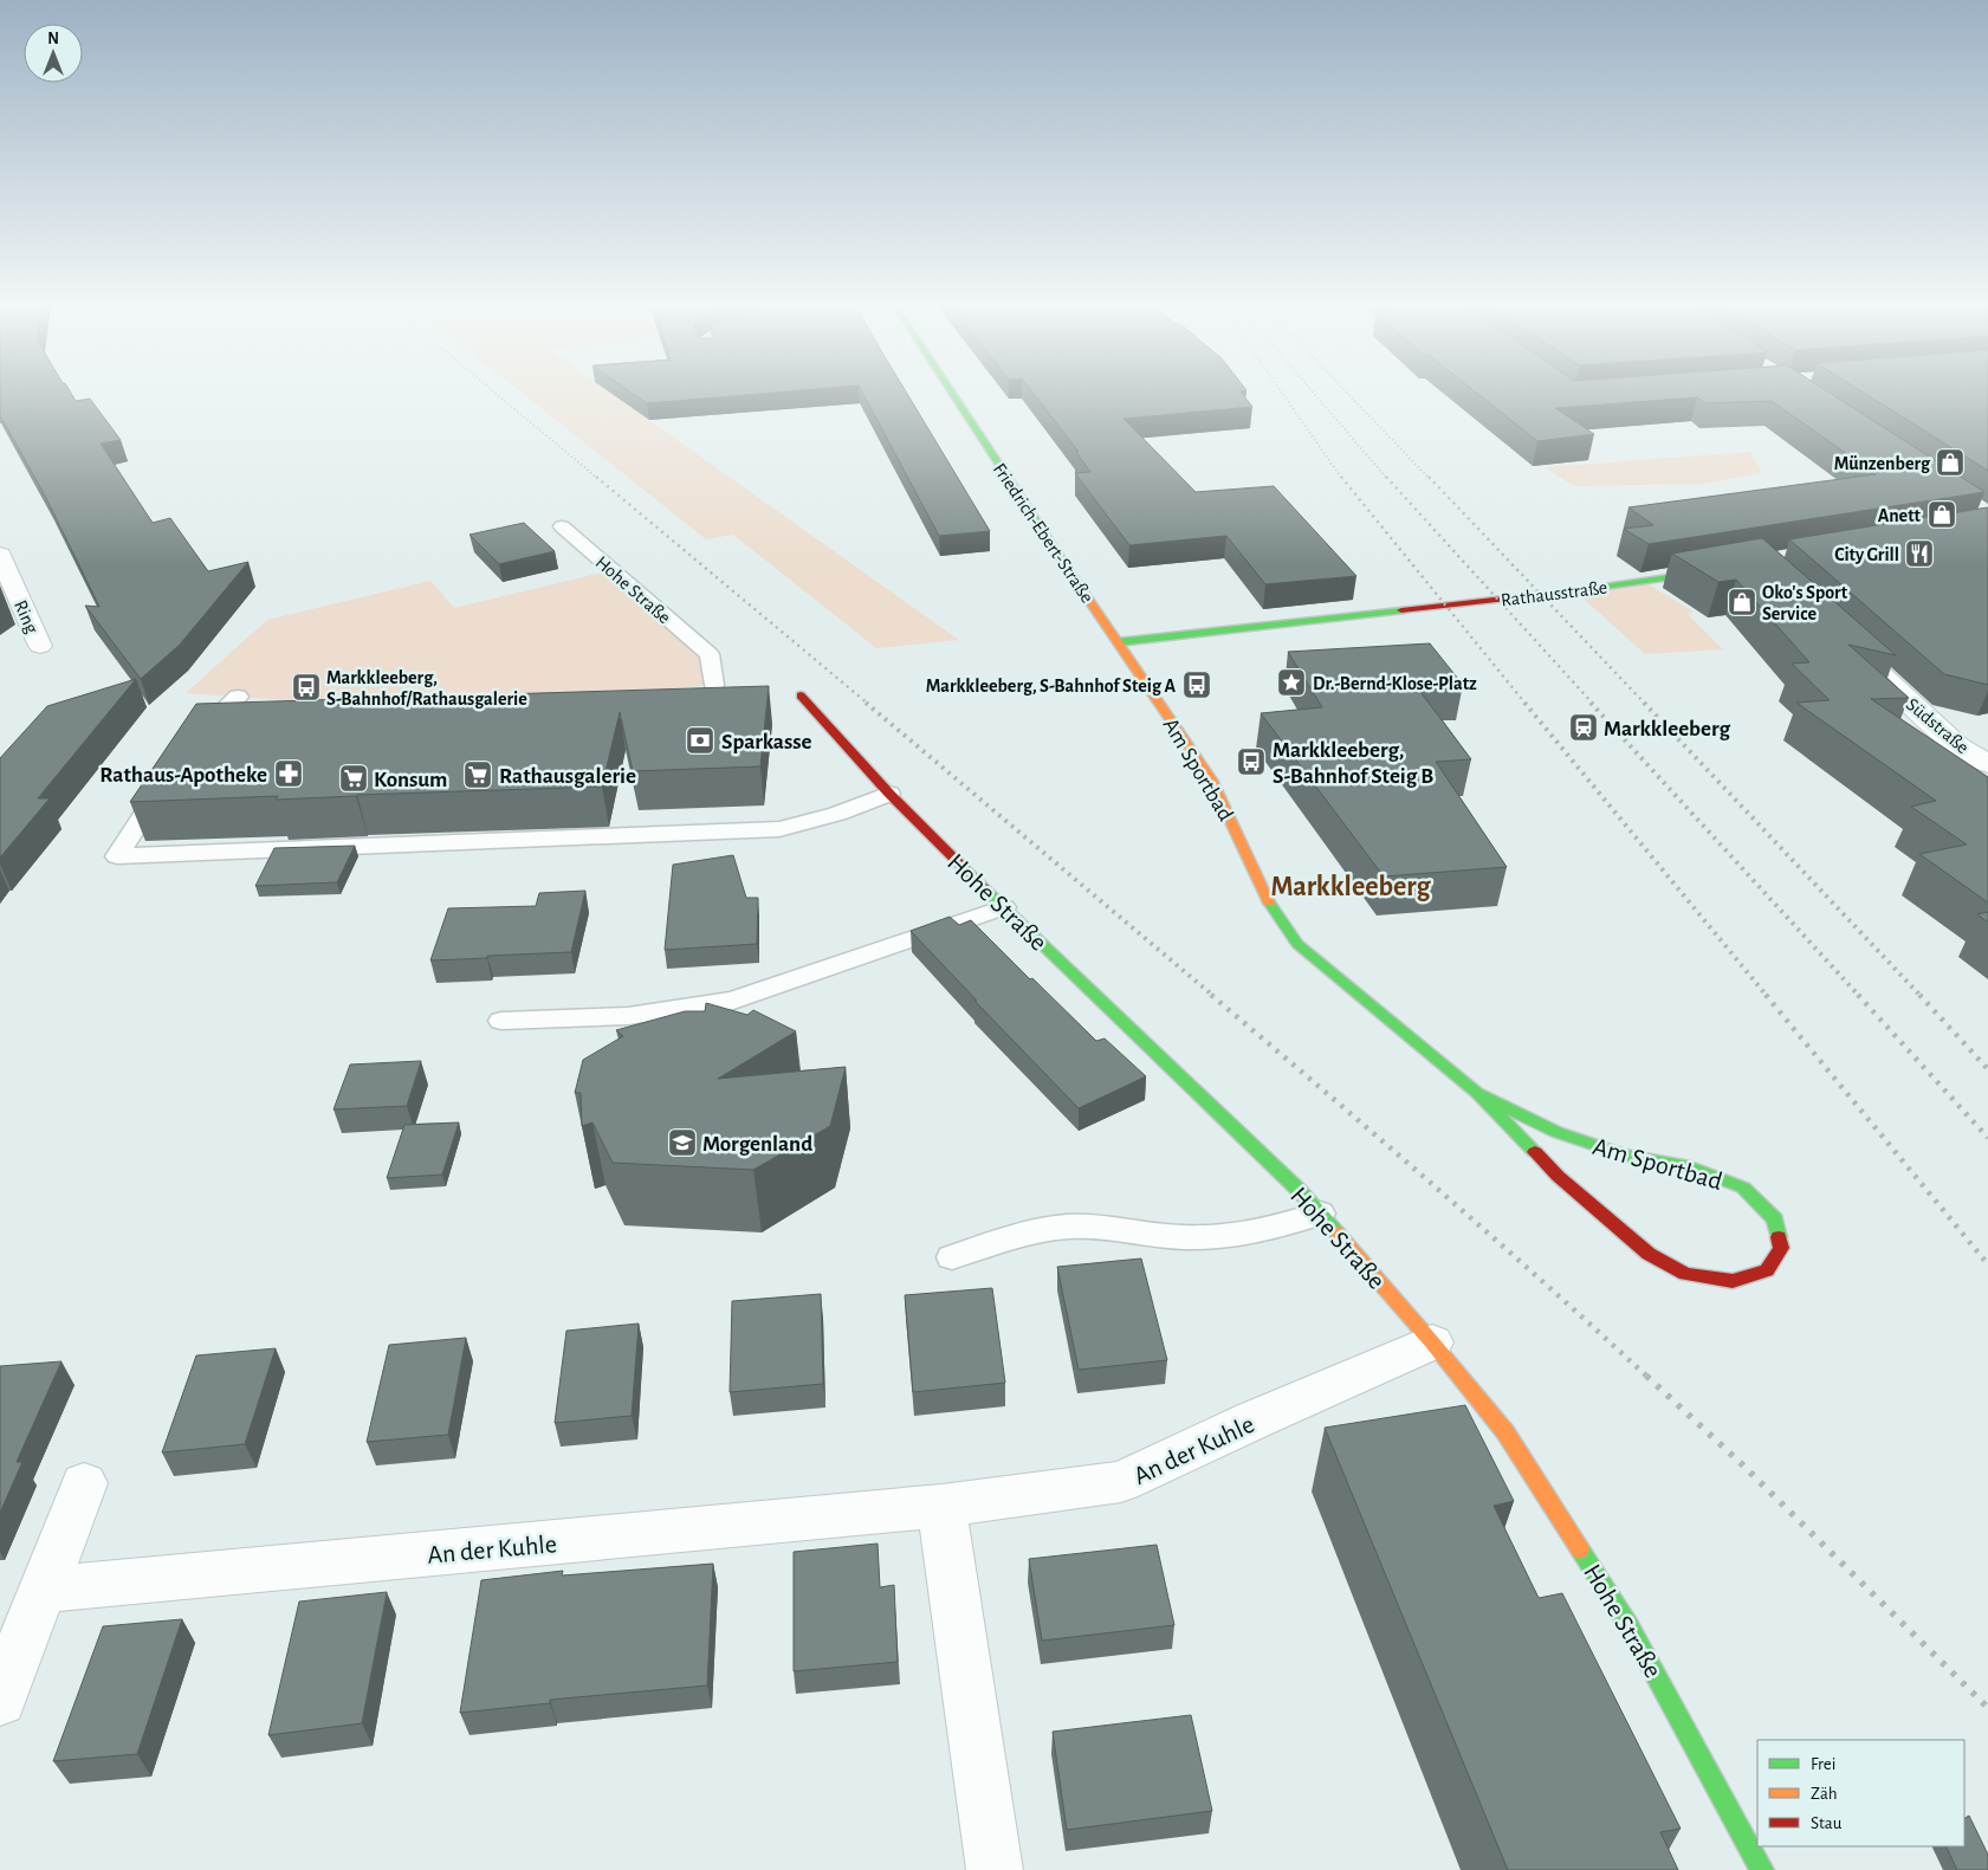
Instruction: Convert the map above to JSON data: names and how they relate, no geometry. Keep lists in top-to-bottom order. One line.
{"streets":{"street":["Friedrich-Ebert-Straße","Hohe Straße","Rathausstraße","Ring","Südstraße","Am Sportbad","An der Kuhle"]},"crossings":[["Friedrich-Ebert-Straße","Rathausstraße"],["Friedrich-Ebert-Straße","Am Sportbad"],["Hohe Straße","An der Kuhle"],["Rathausstraße","Am Sportbad"]],"districts":["Markkleeberg"],"places":{"shop":["Münzenberg","Anett","Oko's Sport Service"],"restaurant":["City Grill"],"place":["Dr.-Bernd-Klose-Platz"],"bus stop":["Markkleeberg, S-Bahnhof Steig A","Markkleeberg, S-Bahnhof/Rathausgalerie","Markkleeberg, S-Bahnhof Steig B"],"station":["Markkleeberg"],"bank":["Sparkasse"],"pharmacy":["Rathaus-Apotheke"],"supermarket":["Rathausgalerie","Konsum"],"school or university":["Morgenland"]},"legend":["Frei","Zäh","Stau"],"north":"top"}
